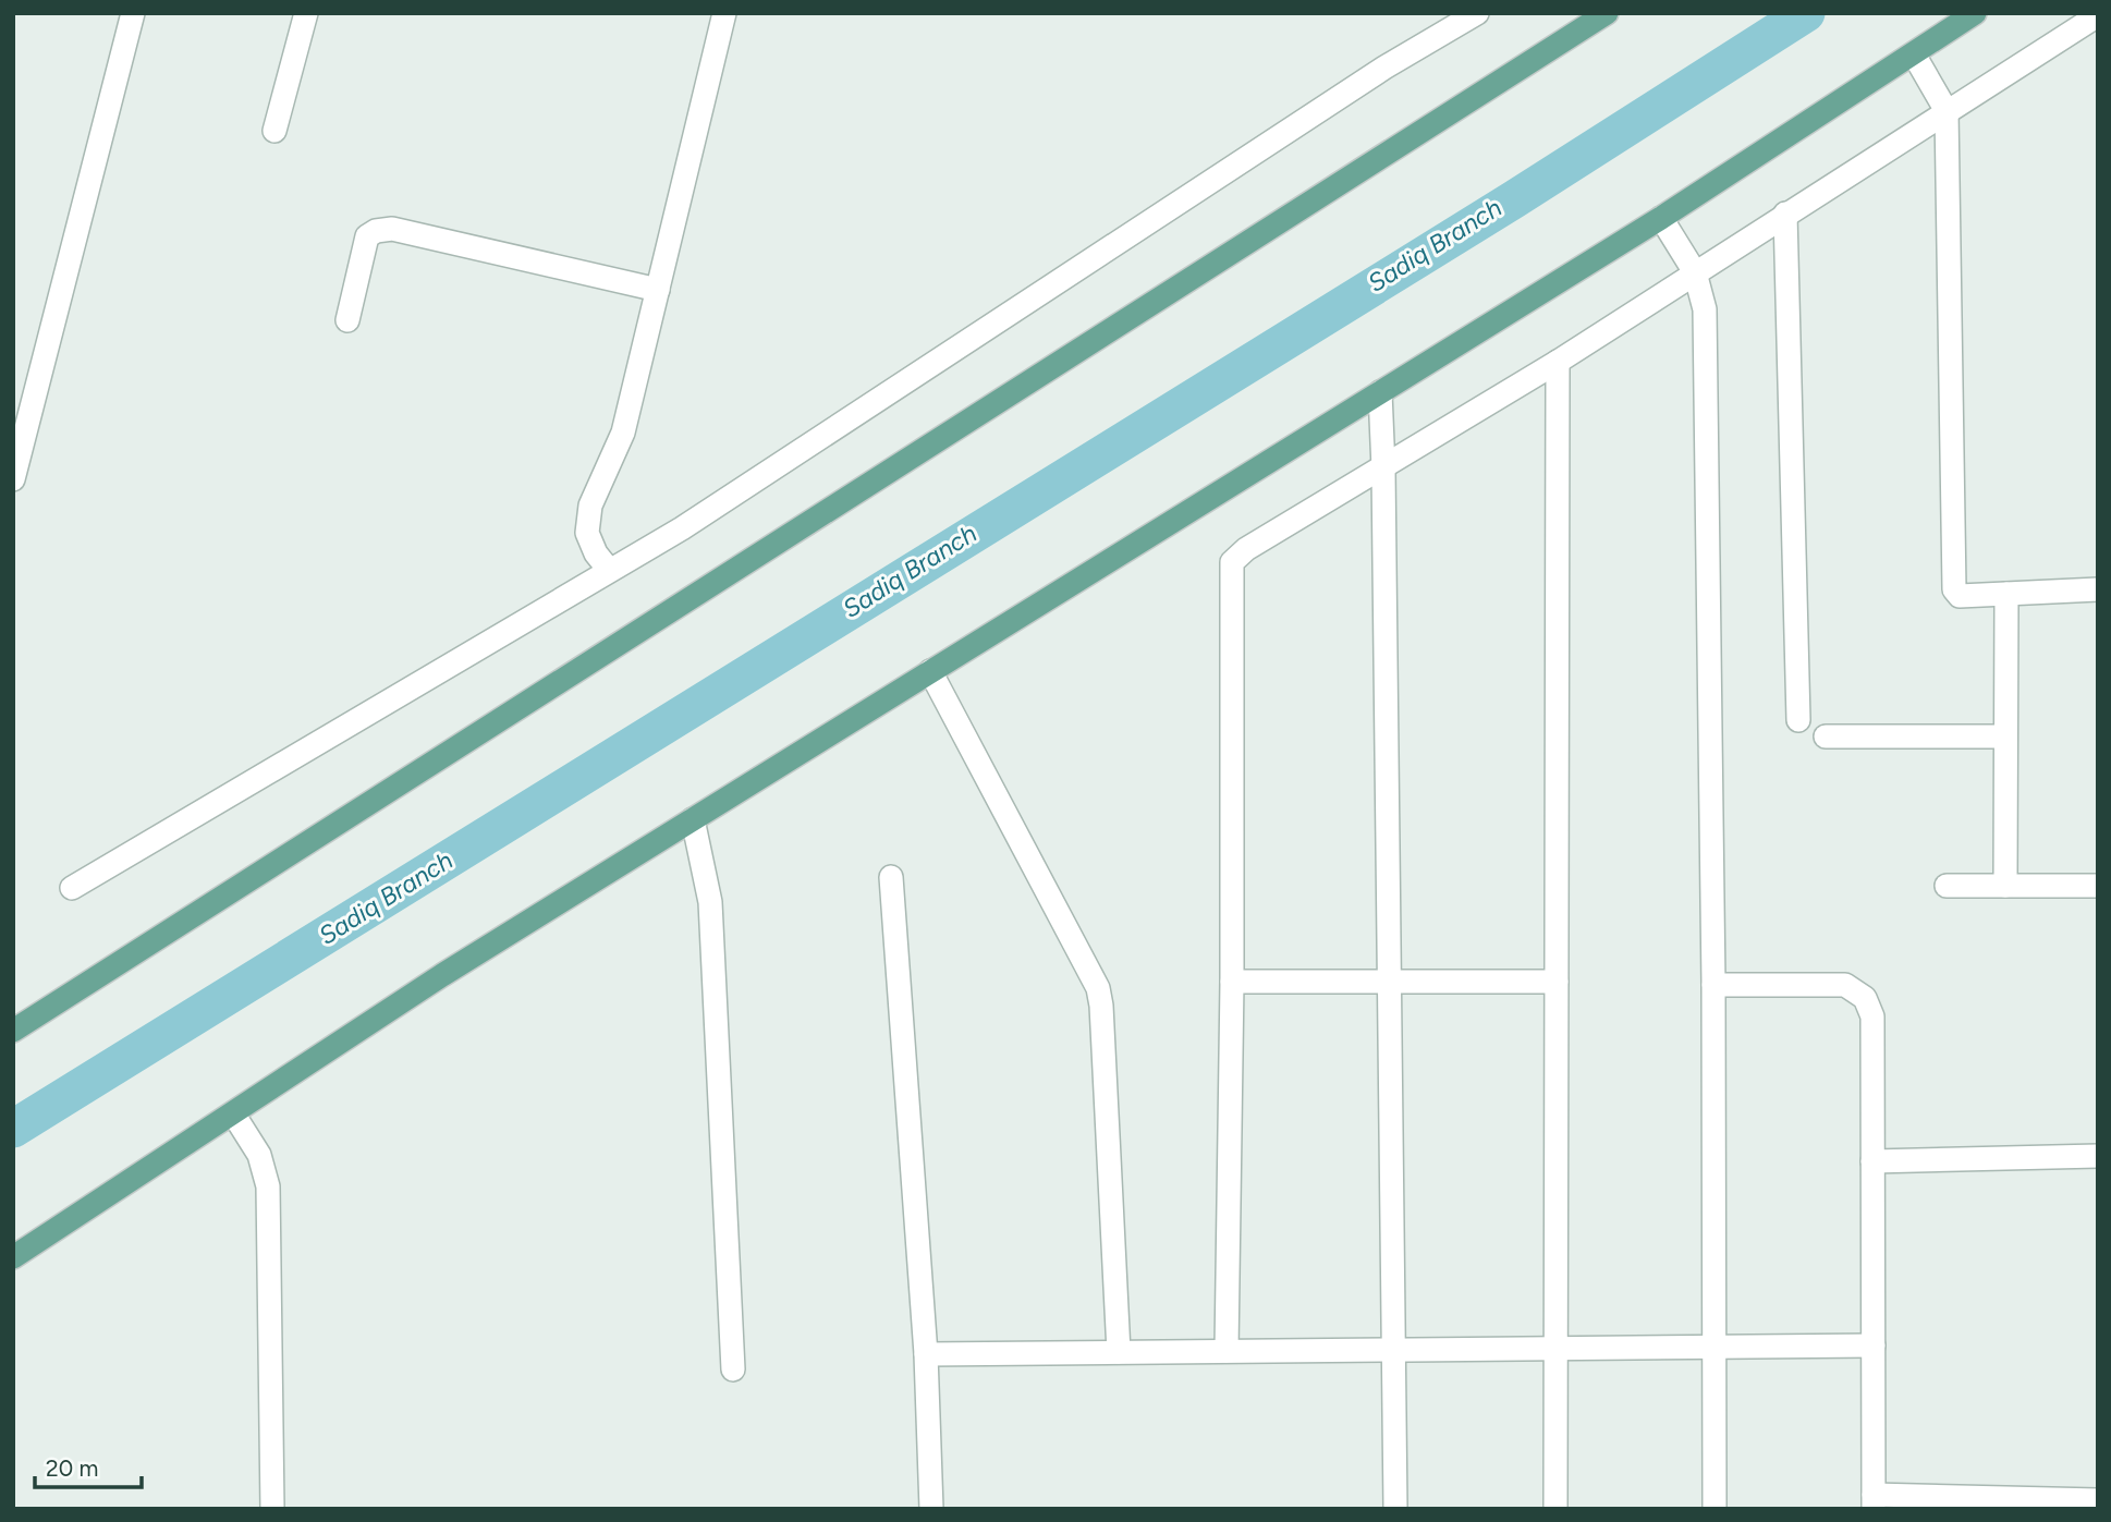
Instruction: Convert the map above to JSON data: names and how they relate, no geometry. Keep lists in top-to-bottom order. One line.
{"water":["Sadiq Branch"],"scale_bar":"20 m"}
